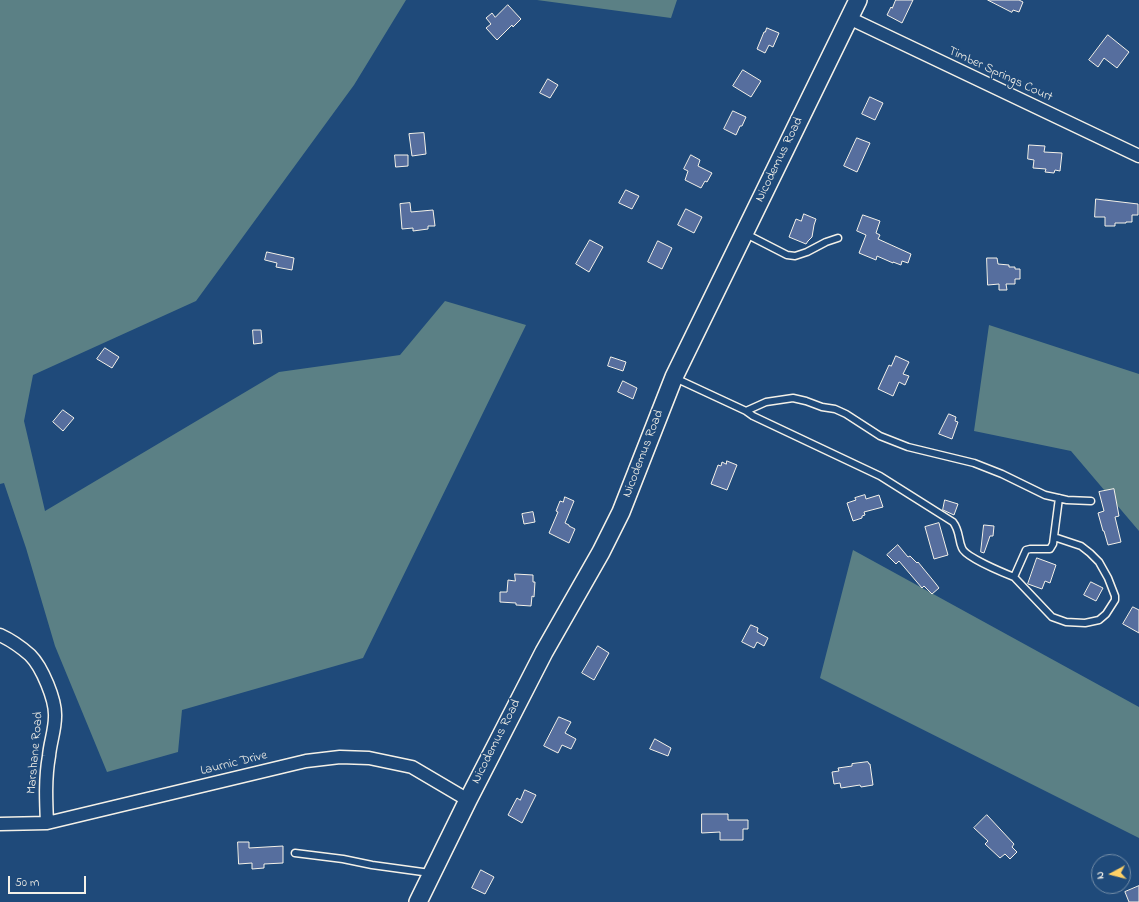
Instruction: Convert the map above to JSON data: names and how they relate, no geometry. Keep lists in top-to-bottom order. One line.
{"streets":{"street":["Timber Springs Court","Nicodemus Road","Marshane Road","Laurnic Drive"]},"crossings":[["Timber Springs Court","Nicodemus Road"],["Nicodemus Road","Laurnic Drive"],["Marshane Road","Laurnic Drive"]],"scale_bar":"50 m","north":"left"}
